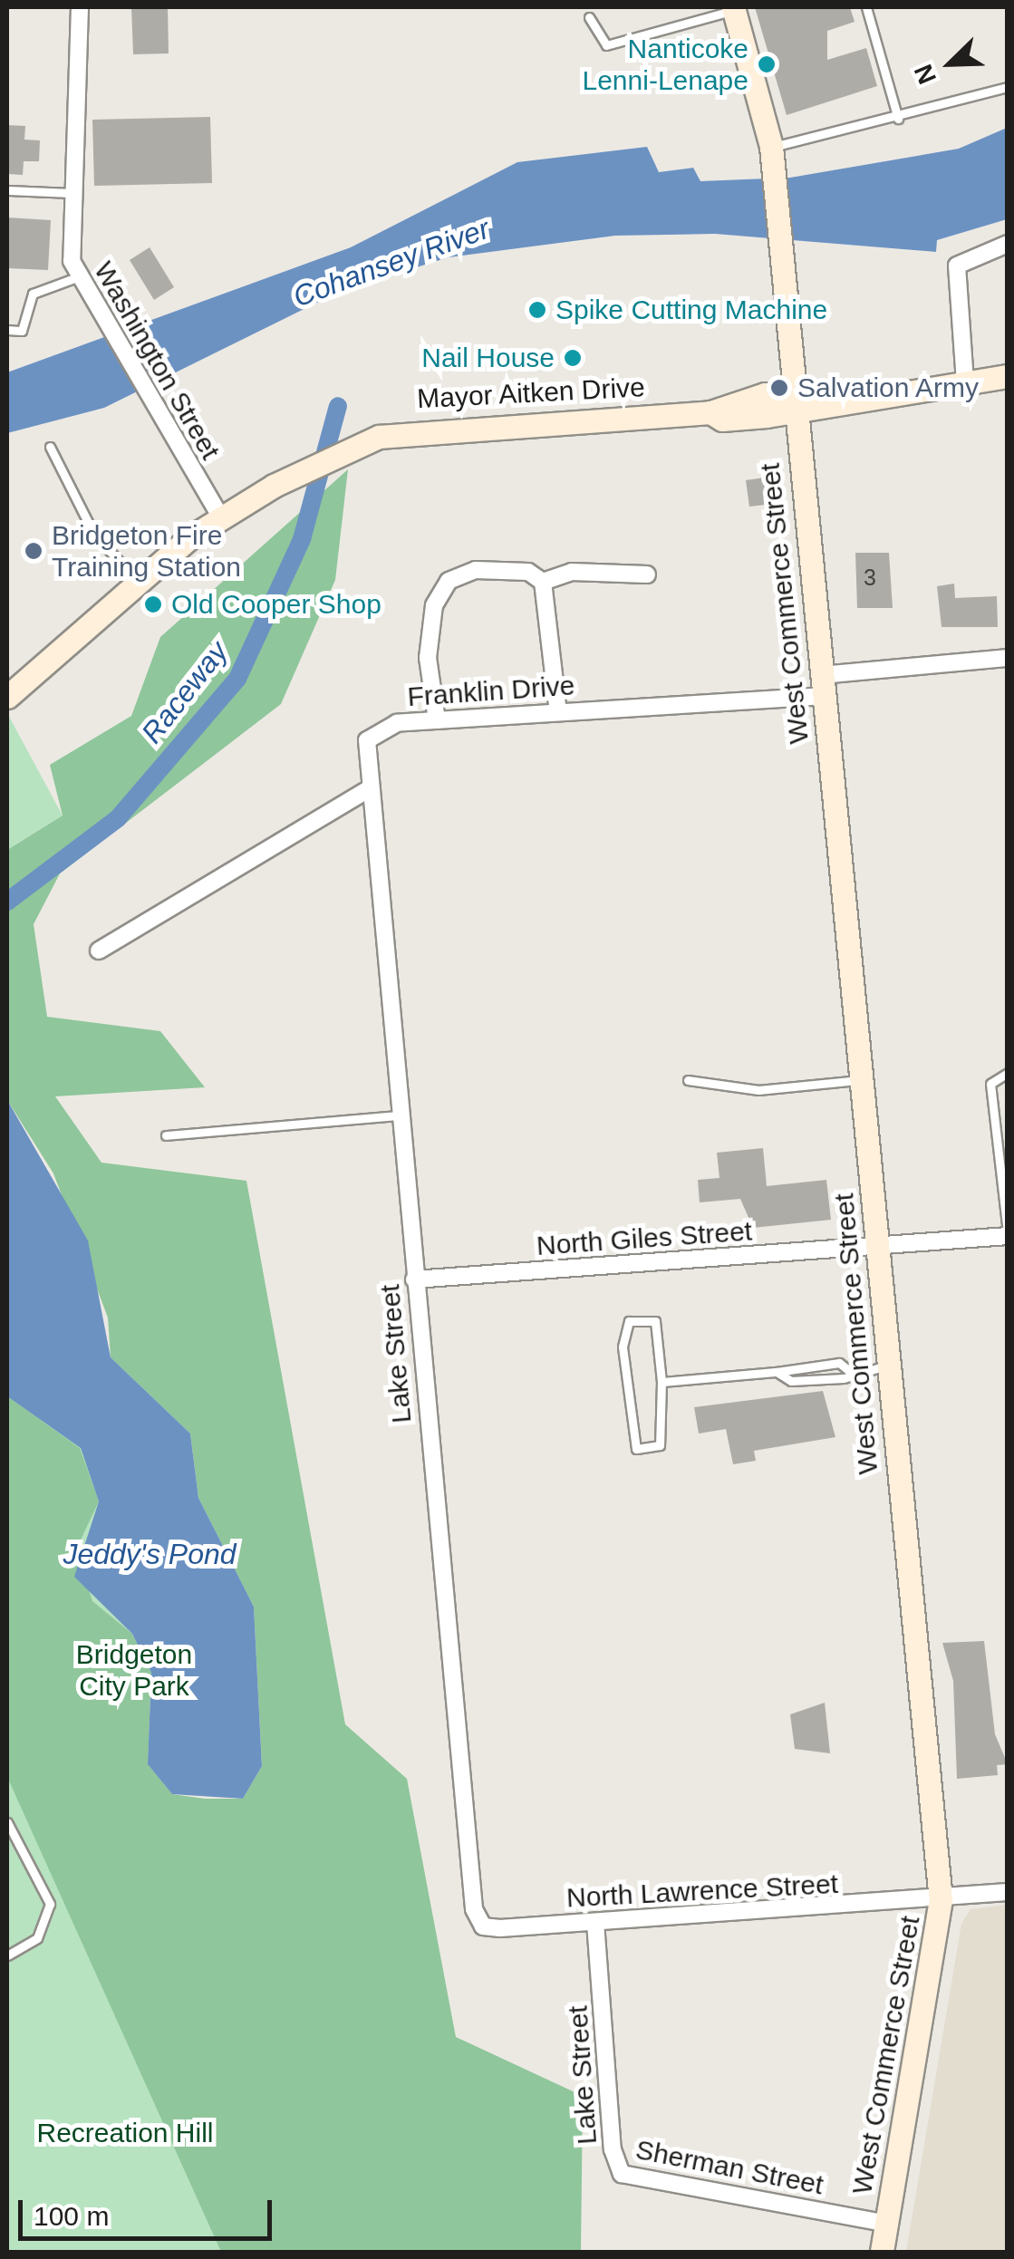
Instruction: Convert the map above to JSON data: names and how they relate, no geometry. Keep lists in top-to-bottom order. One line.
{"streets":{"street":["Washington Street","Mayor Aitken Drive","West Commerce Street","Franklin Drive","North Giles Street","Lake Street","North Lawrence Street","Sherman Street"]},"crossings":[["Washington Street","Mayor Aitken Drive"],["Mayor Aitken Drive","West Commerce Street"],["West Commerce Street","Franklin Drive"],["West Commerce Street","North Giles Street"],["West Commerce Street","North Lawrence Street"],["West Commerce Street","Sherman Street"],["Franklin Drive","Lake Street"],["North Giles Street","Lake Street"],["Lake Street","North Lawrence Street"],["Lake Street","Sherman Street"]],"water":["Cohansey River","Raceway","Jeddy's Pond"],"parks":["Bridgeton City Park","Recreation Hill"],"places":["Nanticoke Lenni-Lenape","Spike Cutting Machine","Nail House","Salvation Army","Bridgeton Fire Training Station","Old Cooper Shop"],"house_numbers":["3"],"scale_bar":"100 m","north":"bottom left"}
